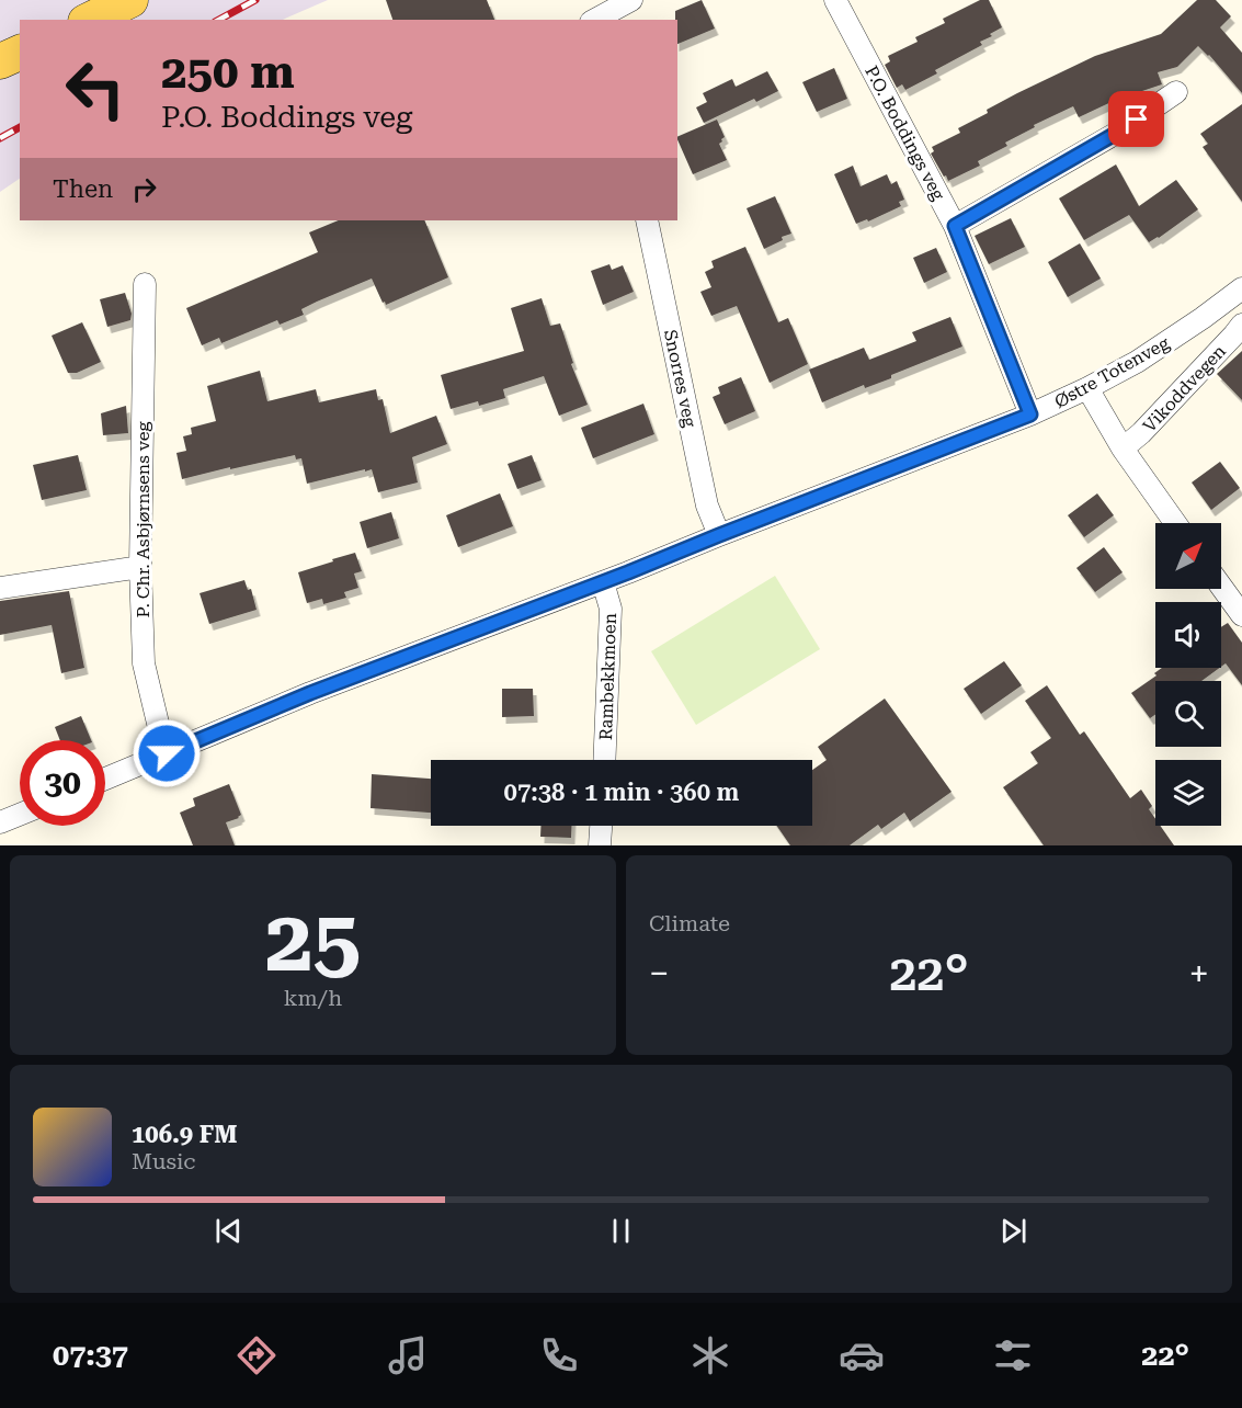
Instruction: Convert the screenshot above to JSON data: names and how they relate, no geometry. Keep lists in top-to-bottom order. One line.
{"streets":{"street":["P.O. Boddings veg","Østre Totenveg","Snorres veg","Vikoddvegen","P. Chr. Asbjørnsens veg","Rambekkmoen"]},"crossings":[["P.O. Boddings veg","Østre Totenveg"],["Østre Totenveg","Snorres veg"],["Østre Totenveg","Vikoddvegen"],["Østre Totenveg","P. Chr. Asbjørnsens veg"],["Østre Totenveg","Rambekkmoen"]],"north":"top right","page":{"turn":["250 m","P.O. Boddings veg"],"then":"Then","limit":"30","trip":"07:38 · 1 min · 360 m","tile":[["25","km/h"],"Climate"],"heat":["−","22°","+"],"song":["106.9 FM","Music"],"tabs":["07:37","22°"]}}
